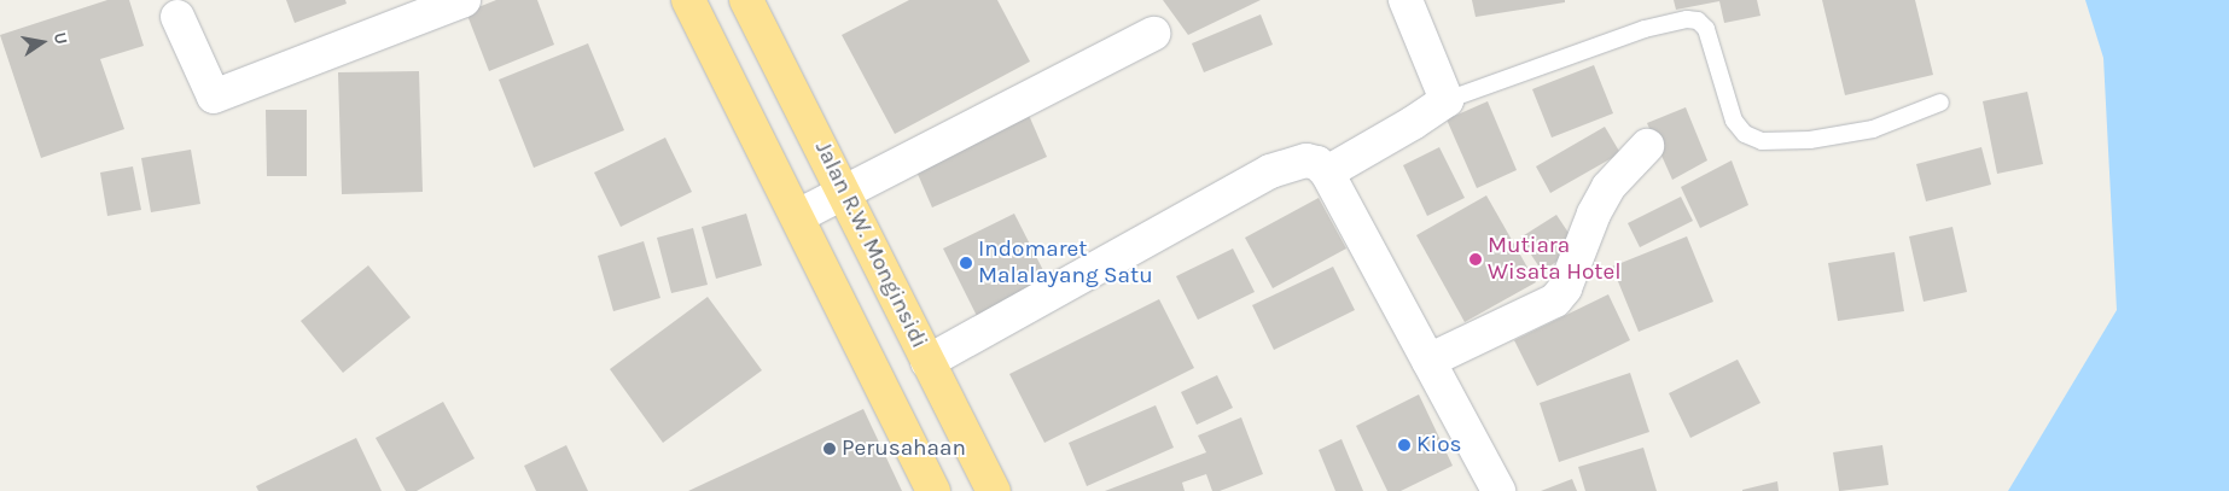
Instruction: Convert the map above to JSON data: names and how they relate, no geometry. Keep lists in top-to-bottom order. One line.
{"streets":{"highway":["Jalan R.W. Monginsidi"]},"places":["Mutiara Wisata Hotel","Indomaret Malalayang Satu","Kios","Perusahaan"],"north":"right"}
